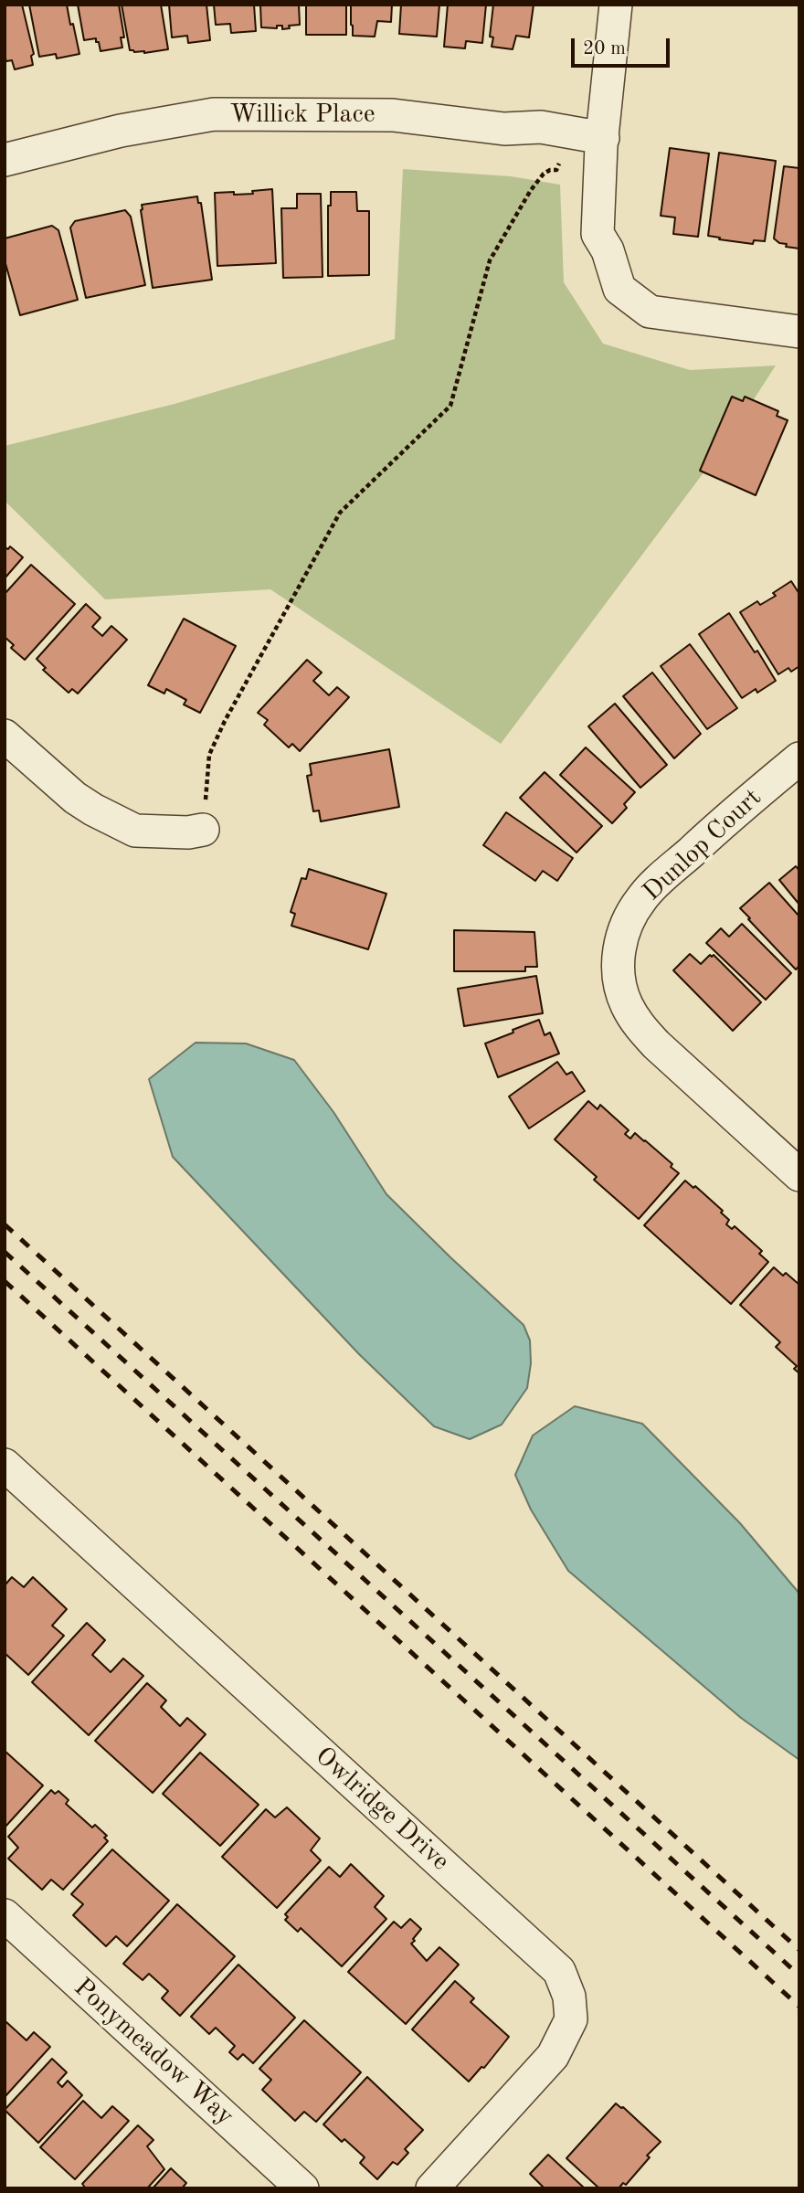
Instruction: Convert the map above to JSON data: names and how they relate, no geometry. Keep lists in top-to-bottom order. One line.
{"streets":{"street":["Willick Place","Dunlop Court","Owlridge Drive","Ponymeadow Way"]},"scale_bar":"20 m"}
